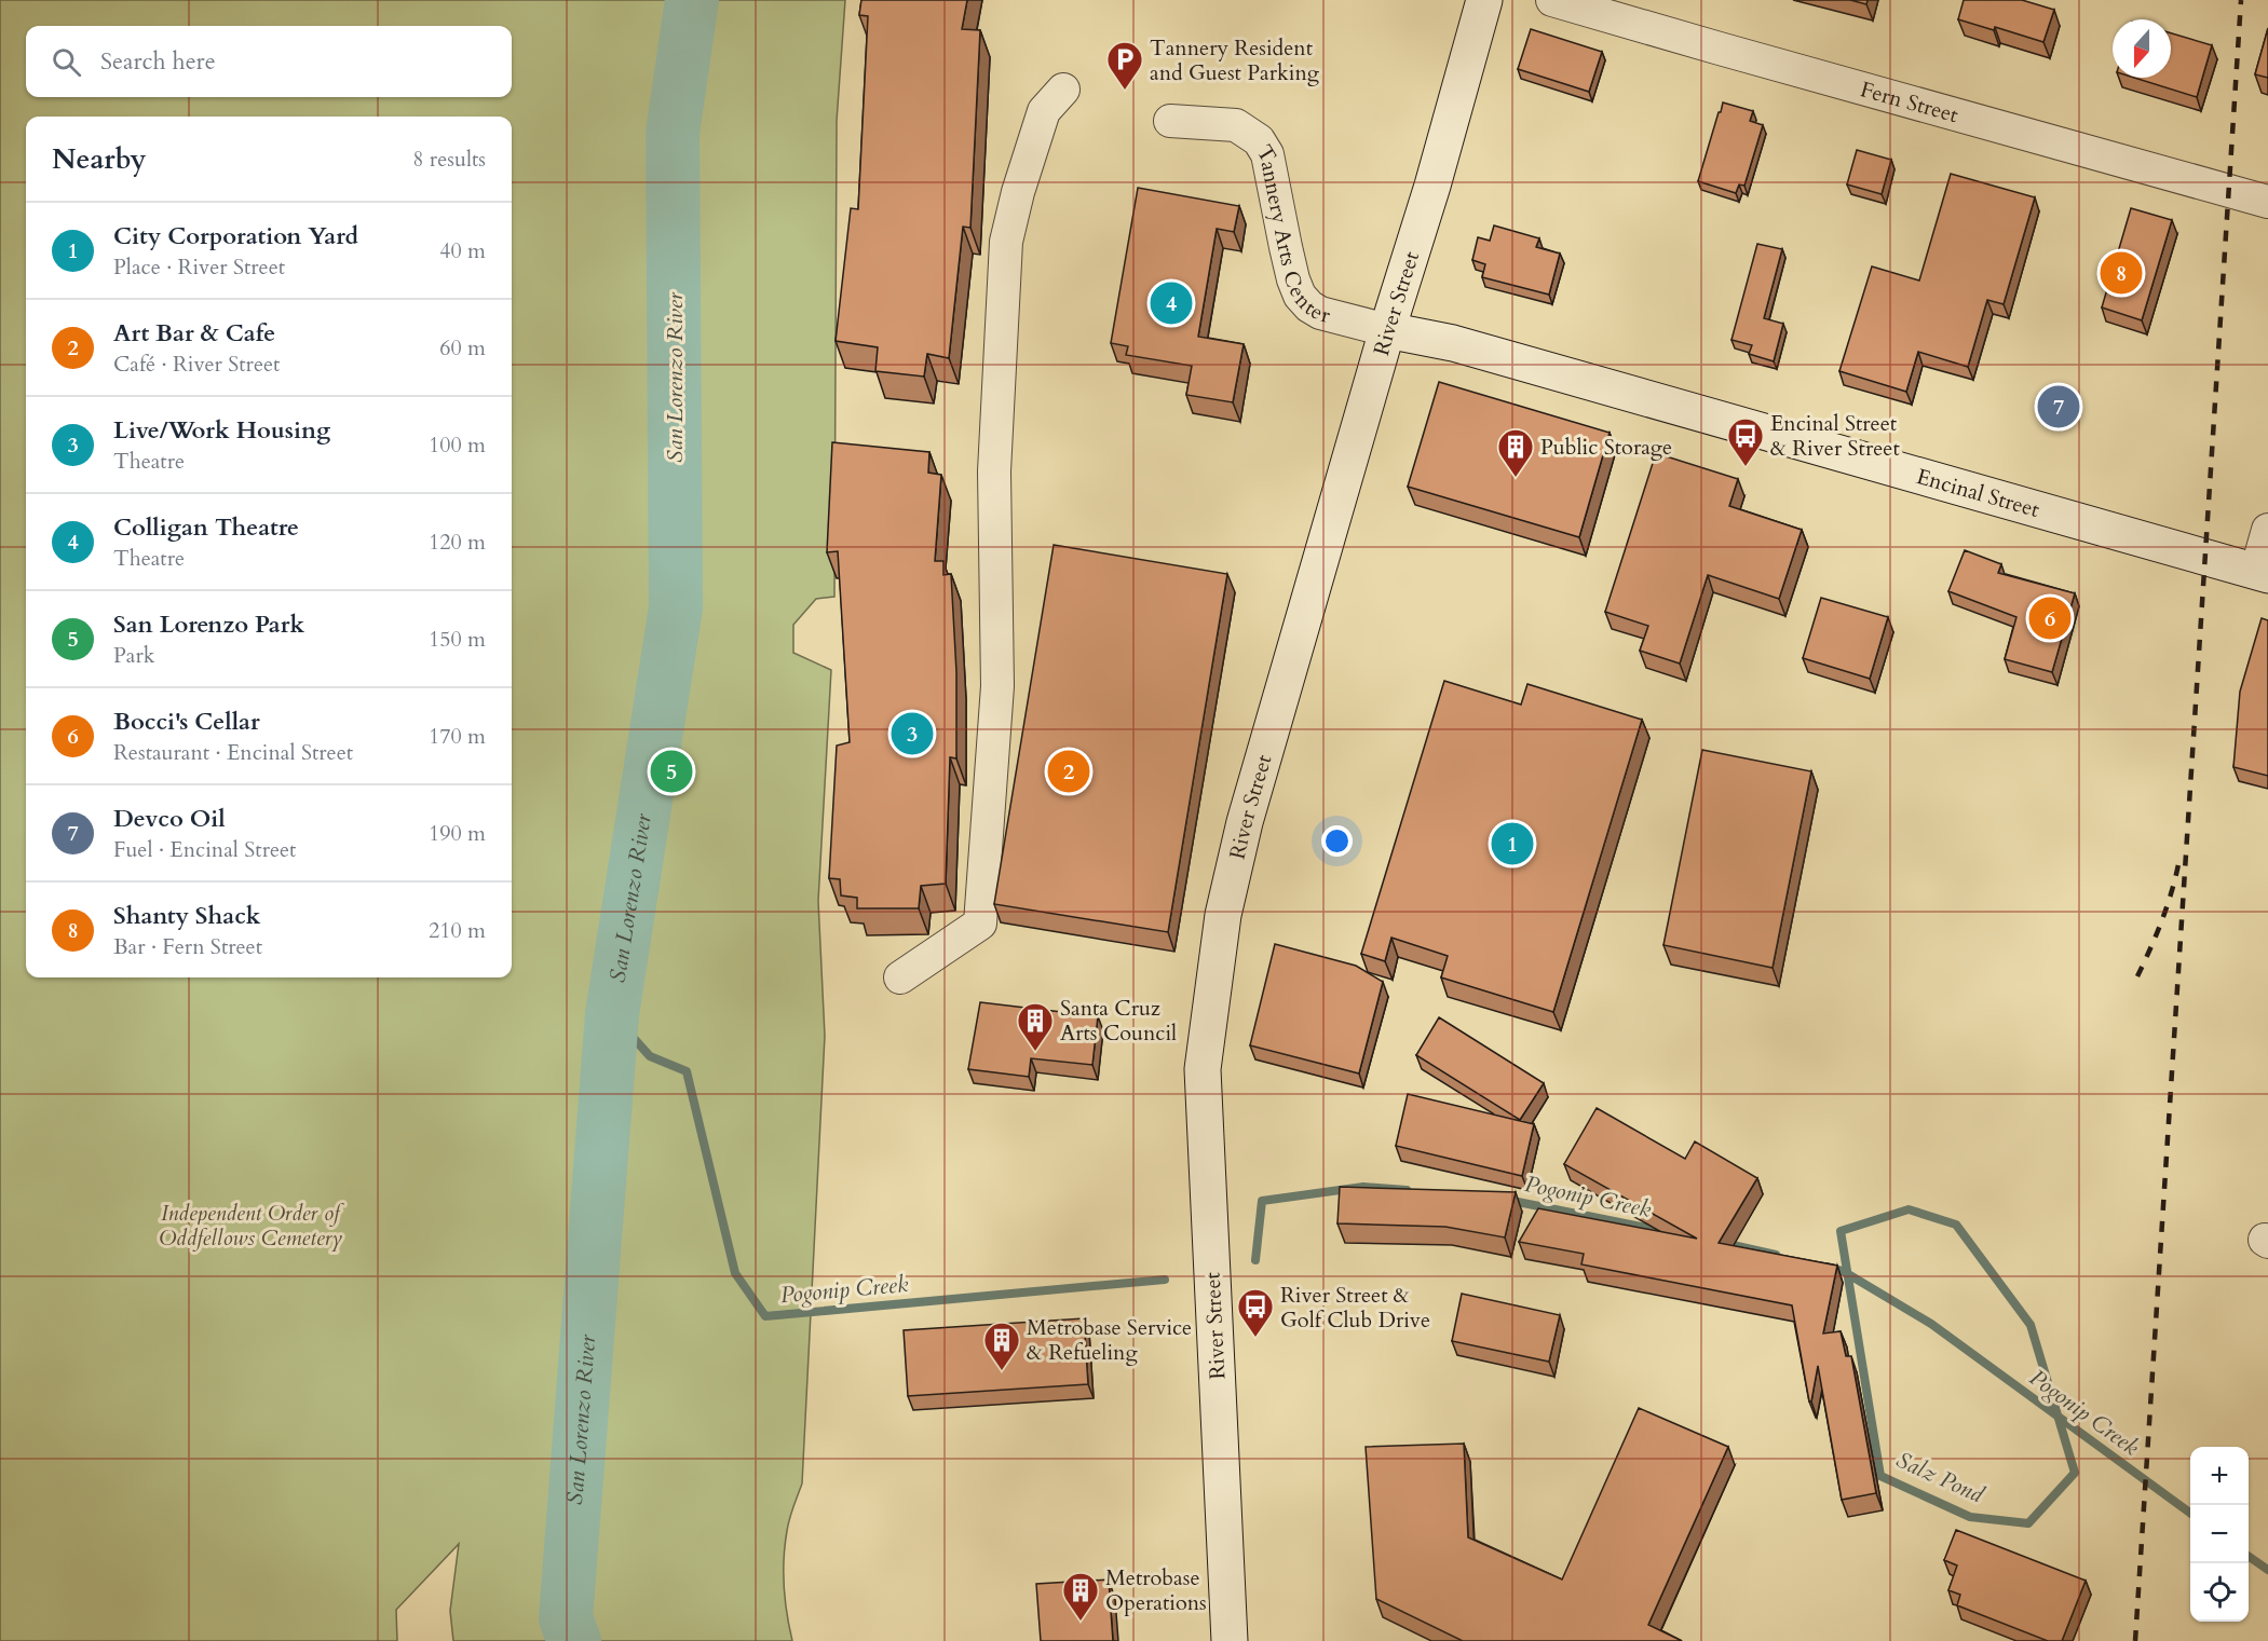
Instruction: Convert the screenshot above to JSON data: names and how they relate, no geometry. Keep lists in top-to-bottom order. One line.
{"streets":{"main road":["River Street","Encinal Street"],"street":["Fern Street","Tannery Arts Center"]},"crossings":[["Tannery Arts Center","River Street"],["Tannery Arts Center","Encinal Street"],["River Street","Encinal Street"]],"water":["San Lorenzo River","Pogonip Creek","Salz Pond"],"parks":["Independent Order of Oddfellows Cemetery"],"places":{"parking":["Tannery Resident and Guest Parking"],"bus stop":["Encinal Street & River Street","River Street & Golf Club Drive"],"building":["Public Storage","Santa Cruz Arts Council","Metrobase Service & Refueling","Metrobase Operations"]},"north":"bottom","page":{"search":"Search here","heading":["Nearby","8 results"],"list":[{"mark":"1","name":"City Corporation Yard","note":"Place · River Street","value":"40 m"},{"mark":"2","name":"Art Bar & Cafe","note":"Café · River Street","value":"60 m"},{"mark":"3","name":"Live/Work Housing","note":"Theatre","value":"100 m"},{"mark":"4","name":"Colligan Theatre","note":"Theatre","value":"120 m"},{"mark":"5","name":"San Lorenzo Park","note":"Park","value":"150 m"},{"mark":"6","name":"Bocci's Cellar","note":"Restaurant · Encinal Street","value":"170 m"},{"mark":"7","name":"Devco Oil","note":"Fuel · Encinal Street","value":"190 m"},{"mark":"8","name":"Shanty Shack","note":"Bar · Fern Street","value":"210 m"}],"pins":["8","4","7","6","3","2","5","1"],"map_buttons":["+","−"]}}
